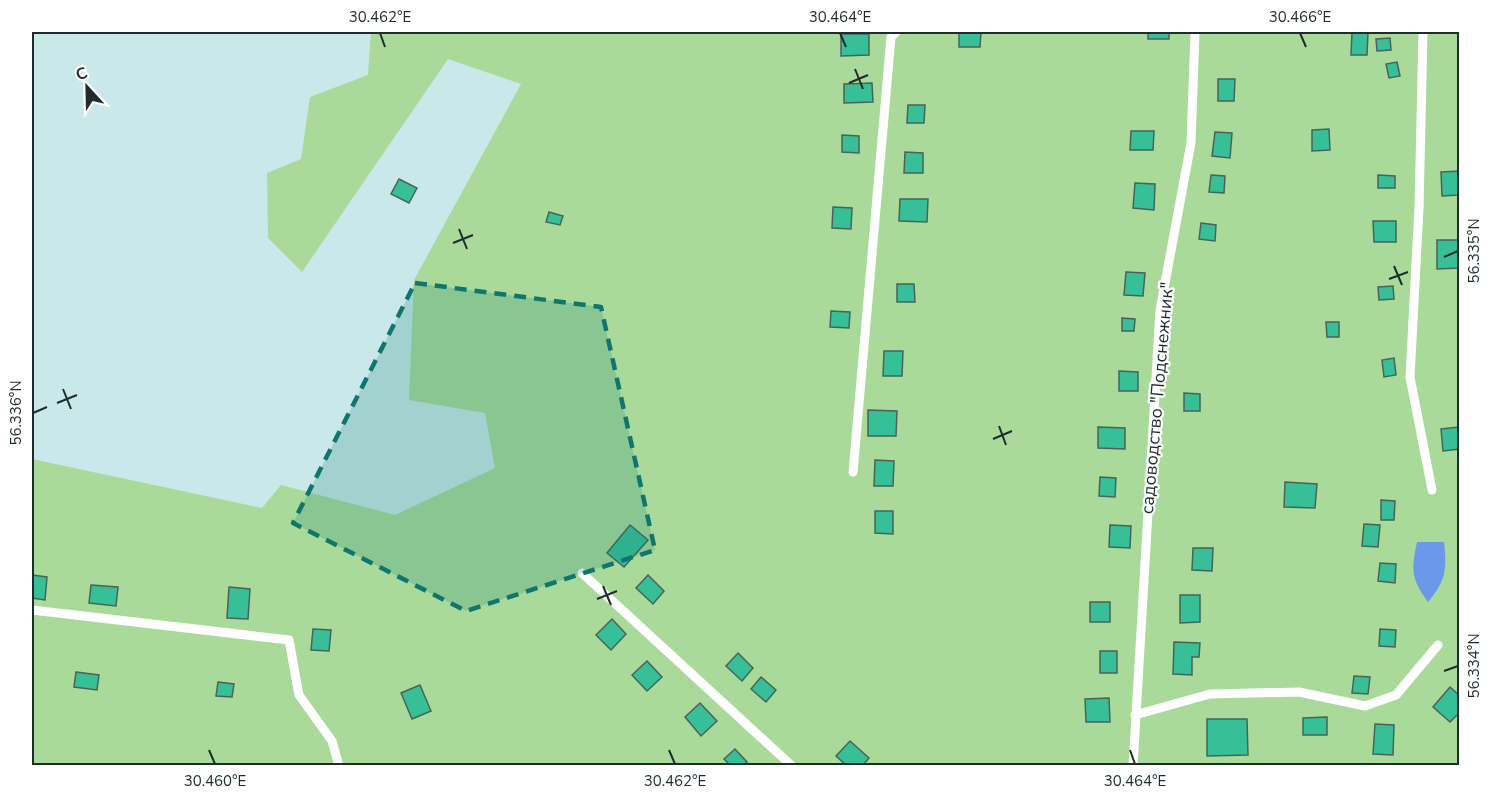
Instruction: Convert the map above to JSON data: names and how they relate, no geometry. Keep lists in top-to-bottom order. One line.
{"streets":{"lane":["садоводство \"Подснежник\""]},"north":"top","coordinates":["30.462°E","30.464°E","30.466°E","56.335°N","56.336°N","56.334°N","30.460°E"]}
